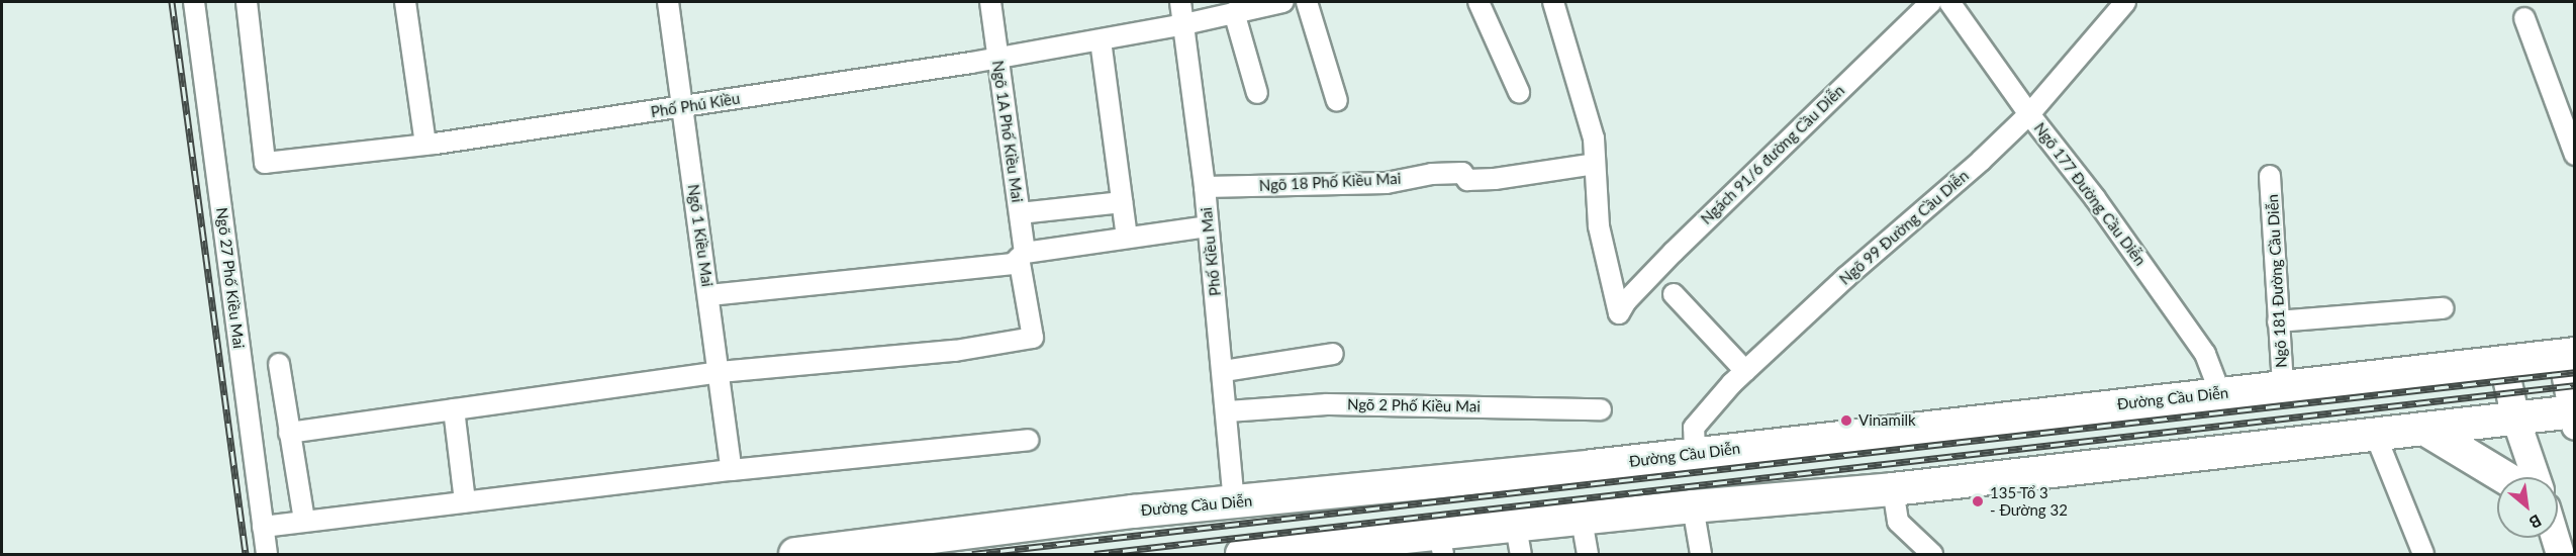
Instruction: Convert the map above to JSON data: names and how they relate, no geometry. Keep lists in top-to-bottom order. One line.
{"streets":{"highway":["Đường Cầu Diễn"],"street":["Phố Phú Kiều","Ngõ 1A Phố Kiều Mai","Ngách 91/6 đường Cầu Diễn","Ngõ 18 Phố Kiều Mai","Ngõ 177 Đường Cầu Diễn","Ngõ 99 Đường Cầu Diễn","Ngõ 1 Kiều Mai","Phố Kiều Mai","Ngõ 27 Phố Kiều Mai","Ngõ 181 Đường Cầu Diễn","Ngõ 2 Phố Kiều Mai"]},"crossings":[["Phố Phú Kiều","Ngõ 1A Phố Kiều Mai"],["Phố Phú Kiều","Ngõ 1 Kiều Mai"],["Phố Phú Kiều","Phố Kiều Mai"],["Ngõ 1A Phố Kiều Mai","Ngõ 1 Kiều Mai"],["Ngách 91/6 đường Cầu Diễn","Ngõ 18 Phố Kiều Mai"],["Ngõ 18 Phố Kiều Mai","Phố Kiều Mai"],["Ngõ 177 Đường Cầu Diễn","Ngõ 99 Đường Cầu Diễn"],["Ngõ 177 Đường Cầu Diễn","Đường Cầu Diễn"],["Ngõ 99 Đường Cầu Diễn","Đường Cầu Diễn"],["Phố Kiều Mai","Đường Cầu Diễn"],["Phố Kiều Mai","Ngõ 2 Phố Kiều Mai"],["Ngõ 181 Đường Cầu Diễn","Đường Cầu Diễn"]],"places":["Vinamilk","135 Tổ 3 - Đường 32"],"north":"bottom right"}
